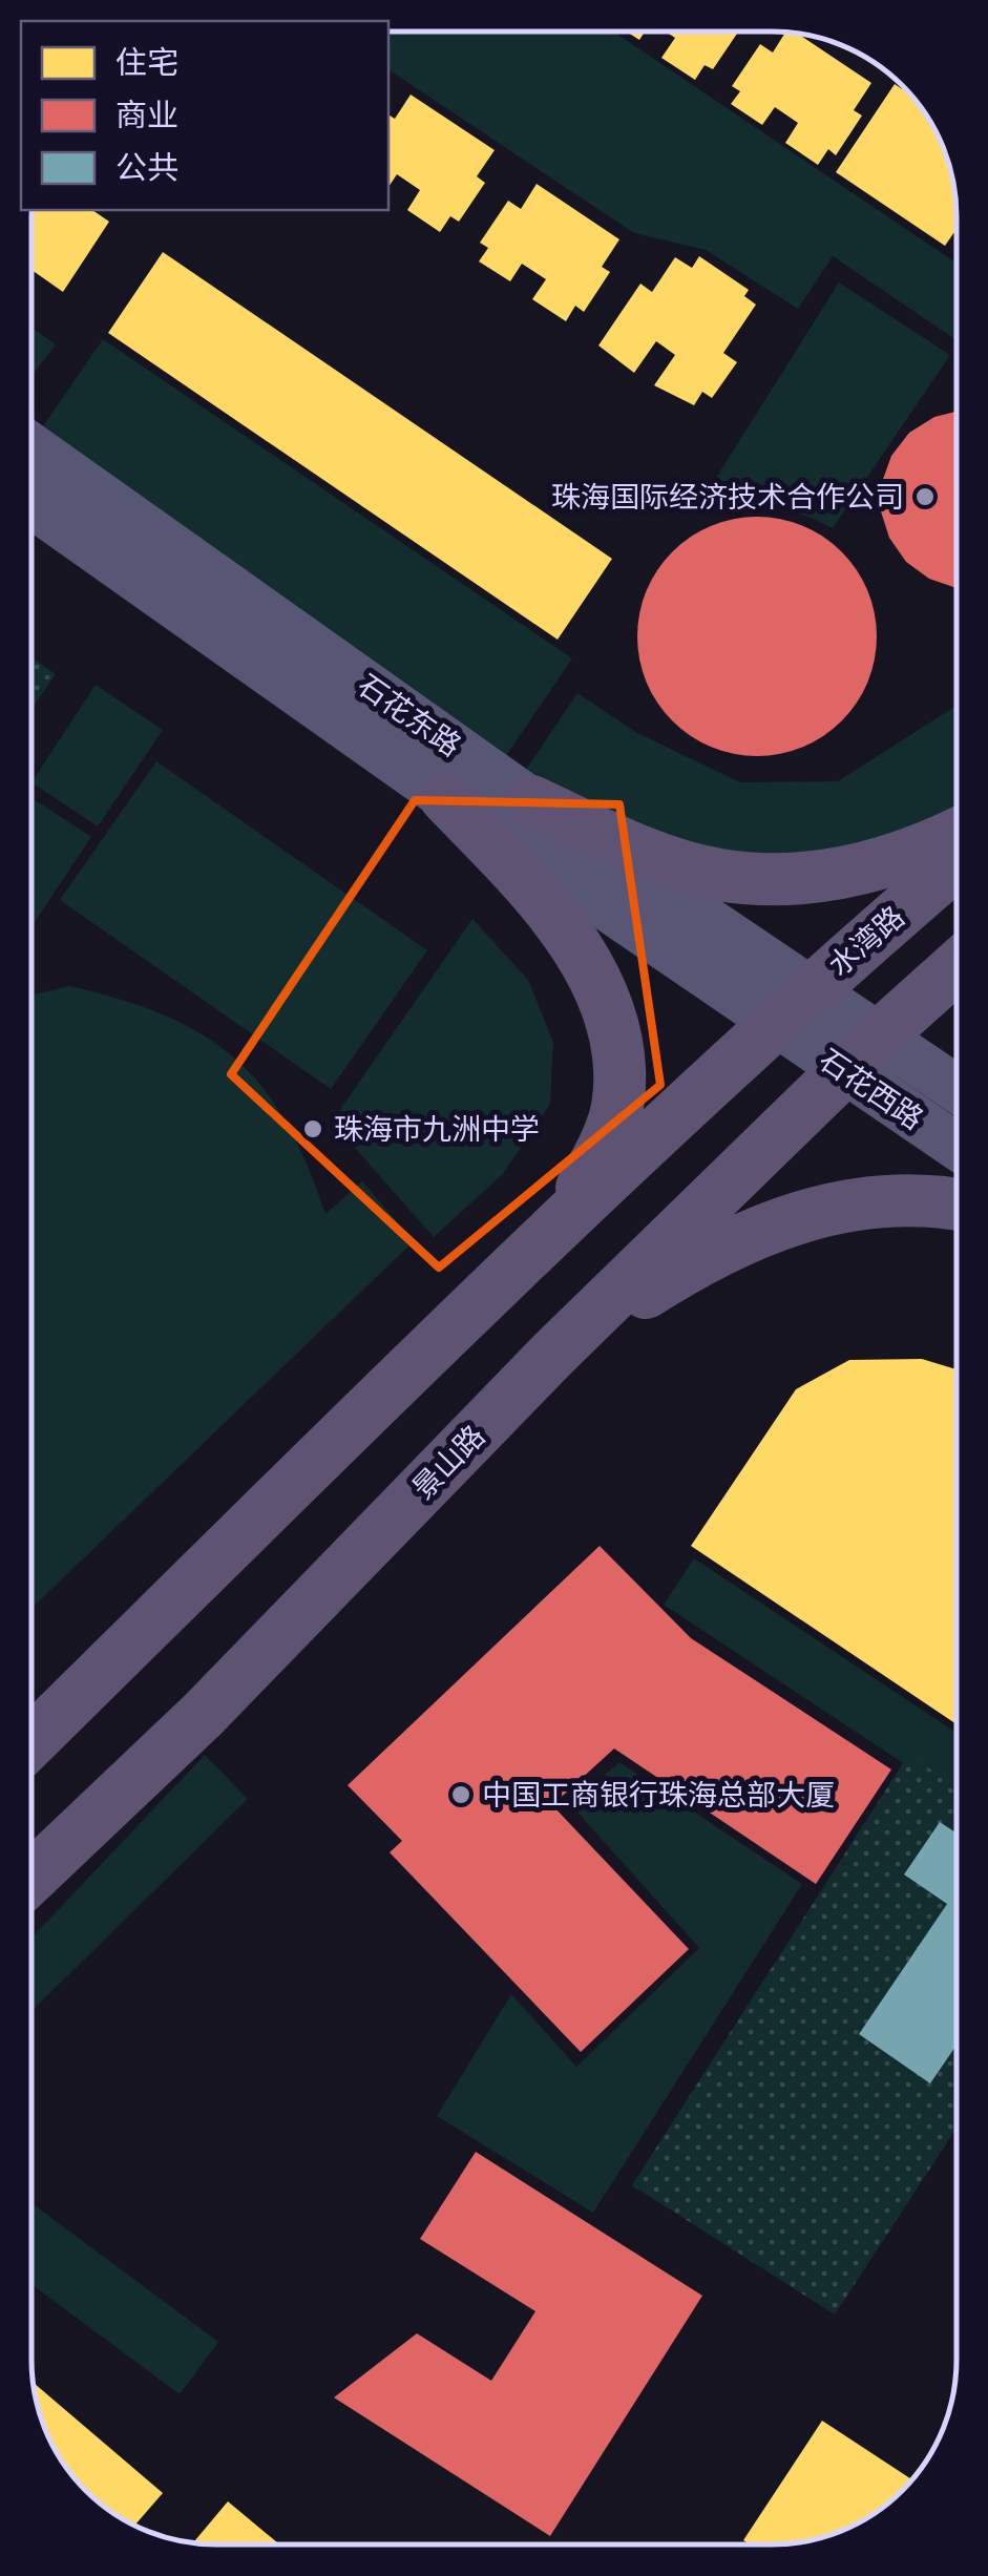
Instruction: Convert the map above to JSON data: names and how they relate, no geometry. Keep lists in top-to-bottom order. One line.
{"streets":{"main road":["石花东路","水湾路","石花西路","景山路"]},"crossings":[["石花东路","水湾路"],["石花东路","石花西路"],["水湾路","石花西路"],["石花西路","景山路"]],"places":["珠海国际经济技术合作公司","珠海市九洲中学","中国工商银行珠海总部大厦"],"legend":["住宅","商业","公共"]}
